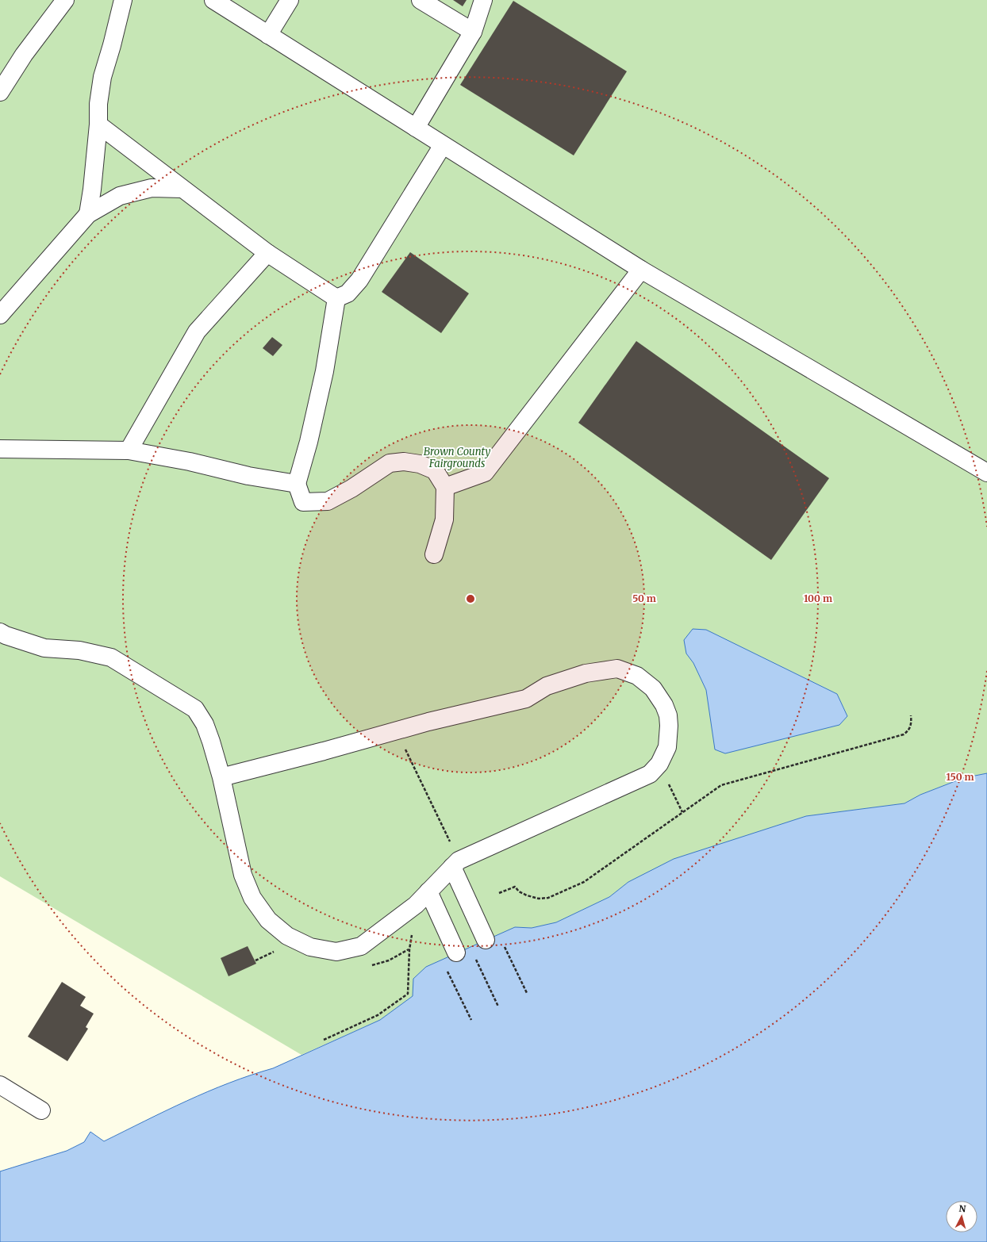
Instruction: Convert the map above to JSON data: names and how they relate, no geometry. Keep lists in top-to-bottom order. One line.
{"parks":["Brown County Fairgrounds"],"north":"top","rings":["50 m","100 m","150 m"]}
